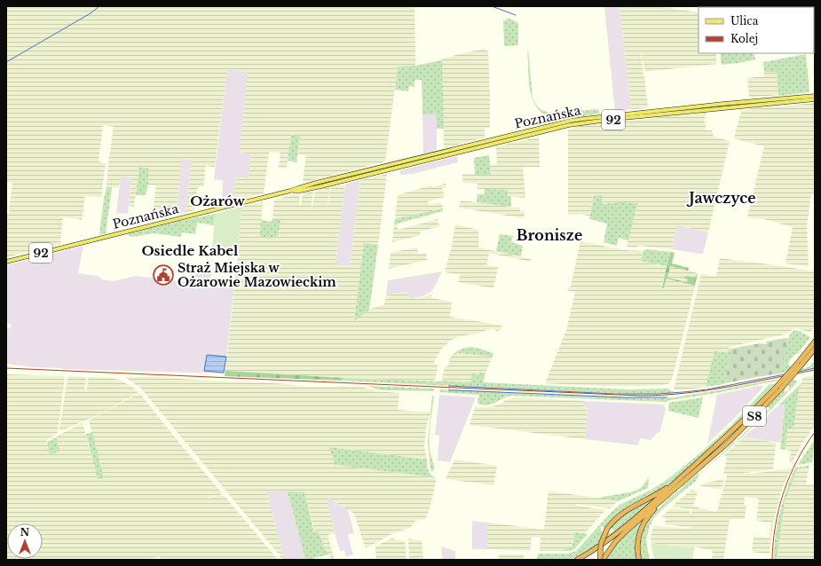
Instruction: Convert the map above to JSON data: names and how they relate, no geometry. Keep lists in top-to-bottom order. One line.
{"streets":{"highway":["S8"],"main road":["Poznańska","92"]},"districts":["Jawczyce","Ożarów","Bronisze","Osiedle Kabel"],"places":{"public building":["Straż Miejska w Ożarowie Mazowieckim"]},"legend":["Ulica","Kolej"],"north":"top"}
